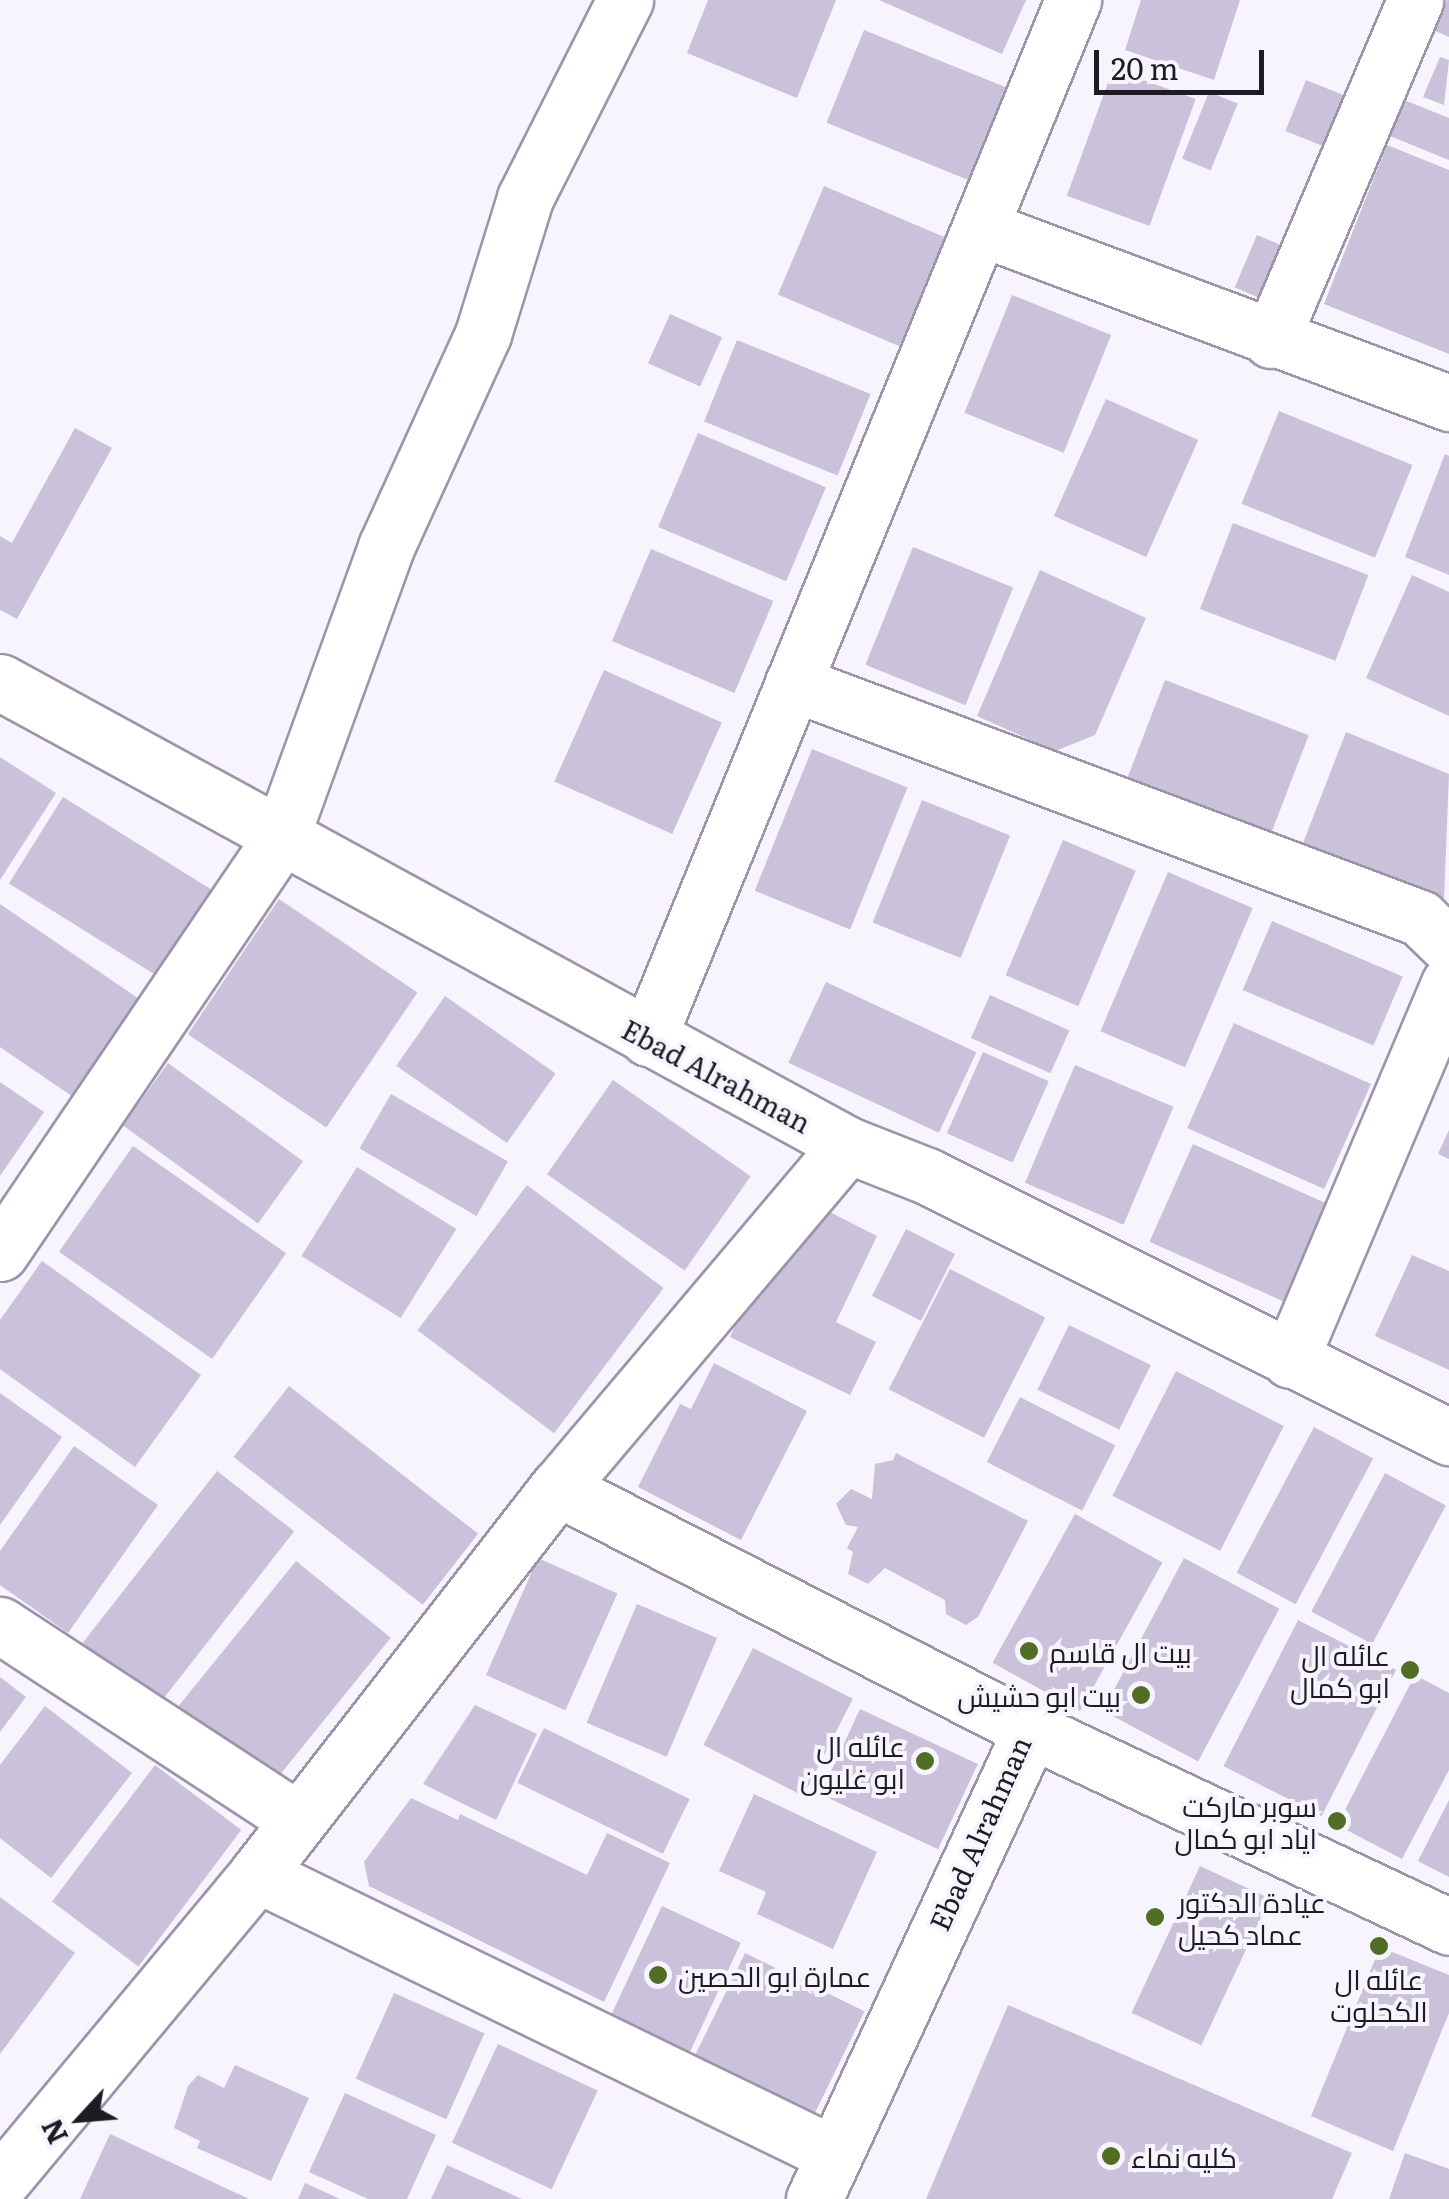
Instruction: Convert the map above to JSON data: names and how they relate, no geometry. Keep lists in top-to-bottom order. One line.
{"streets":{"street":["Ebad Alrahman"]},"places":["بيت ال قاسم","عائله ال ابو كمال","بيت ابو حشيش","عائله ال ابو غليون","سوبر ماركت اياد ابو كمال","عيادة الدكتور عماد كحيل","عائله ال الكحلوت","عمارة ابو الحصين","كليه نماء"],"scale_bar":"20 m","north":"bottom left"}
